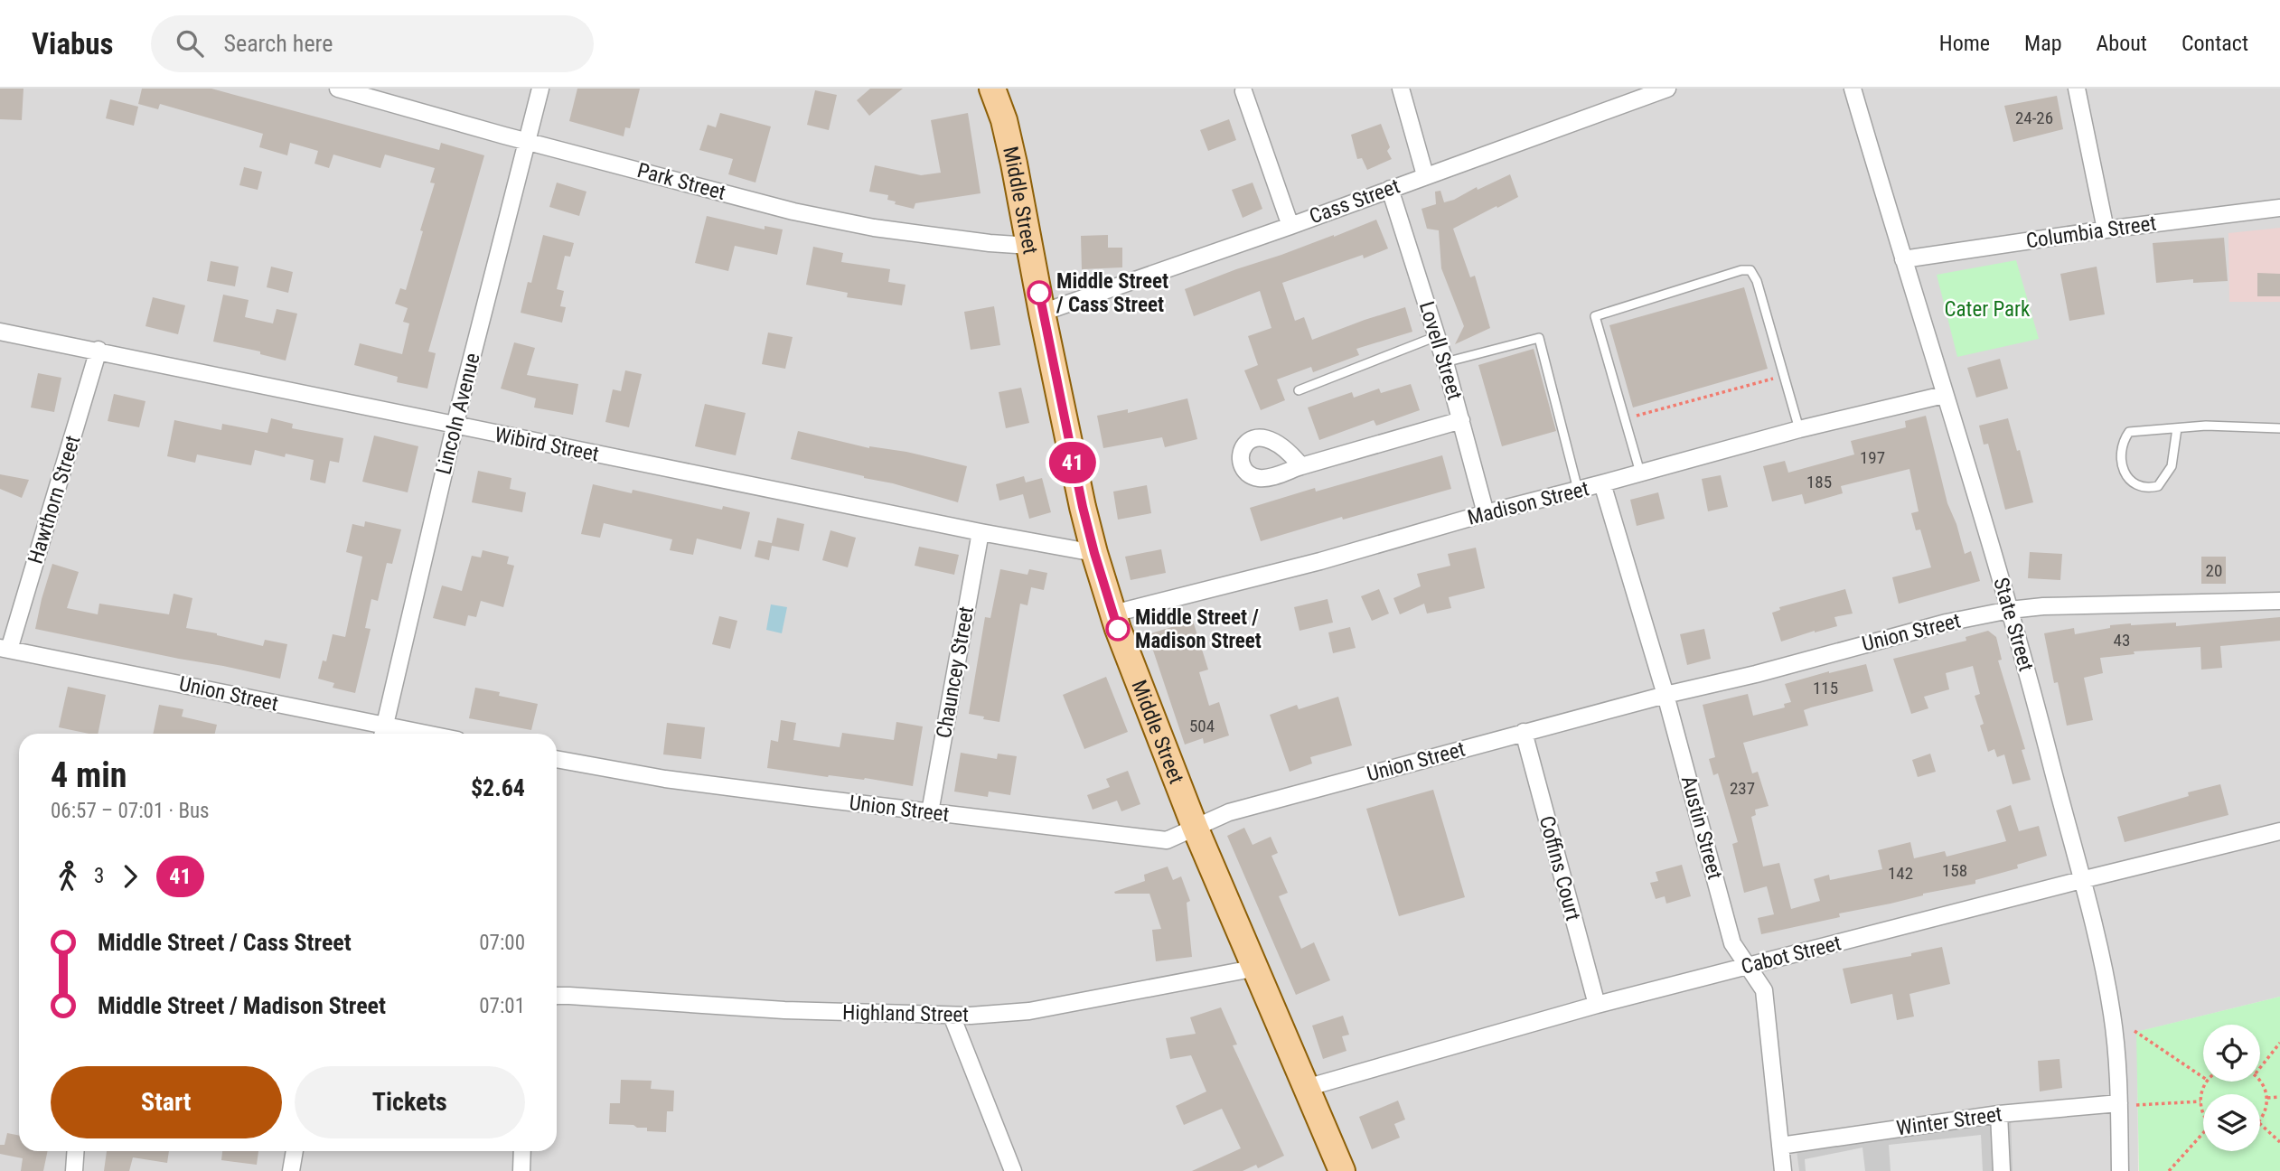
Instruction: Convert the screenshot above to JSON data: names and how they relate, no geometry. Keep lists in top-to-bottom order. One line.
{"streets":{"main road":["Middle Street"],"street":["Park Street","Cass Street","Columbia Street","Lovell Street","Lincoln Avenue","Wibird Street","Hawthorn Street","Madison Street","State Street","Union Street","Chauncey Street","Austin Street","Coffins Court","Cabot Street","Highland Street","Winter Street"]},"crossings":[["Park Street","Middle Street"],["Park Street","Lincoln Avenue"],["Middle Street","Cass Street"],["Middle Street","Wibird Street"],["Middle Street","Madison Street"],["Middle Street","Union Street"],["Middle Street","Cabot Street"],["Middle Street","Highland Street"],["Cass Street","Lovell Street"],["Columbia Street","State Street"],["Lovell Street","Madison Street"],["Lincoln Avenue","Wibird Street"],["Lincoln Avenue","Union Street"],["Wibird Street","Hawthorn Street"],["Wibird Street","Chauncey Street"],["Hawthorn Street","Union Street"],["Madison Street","State Street"],["Madison Street","Austin Street"],["State Street","Union Street"],["State Street","Cabot Street"],["State Street","Winter Street"],["Union Street","Chauncey Street"],["Union Street","Austin Street"],["Union Street","Coffins Court"],["Austin Street","Cabot Street"],["Austin Street","Winter Street"],["Coffins Court","Cabot Street"]],"parks":["Cater Park"],"places":["Middle Street / Cass Street","Middle Street / Madison Street"],"lines":["bus line 41"],"house_numbers":["24-26","197","185","20","43","115","504","237","158","142"],"page":{"header":"Viabus","search":"Search here","nav":["Home","Map","About","Contact"],"on_map":"41","heading":["4 min","06:57 – 07:01 · Bus","$2.64"],"legs":["3","41"],"list":[{"name":"Middle Street / Cass Street","value":"07:00"},{"name":"Middle Street / Madison Street","value":"07:01"}],"buttons":["Start","Tickets"]}}
